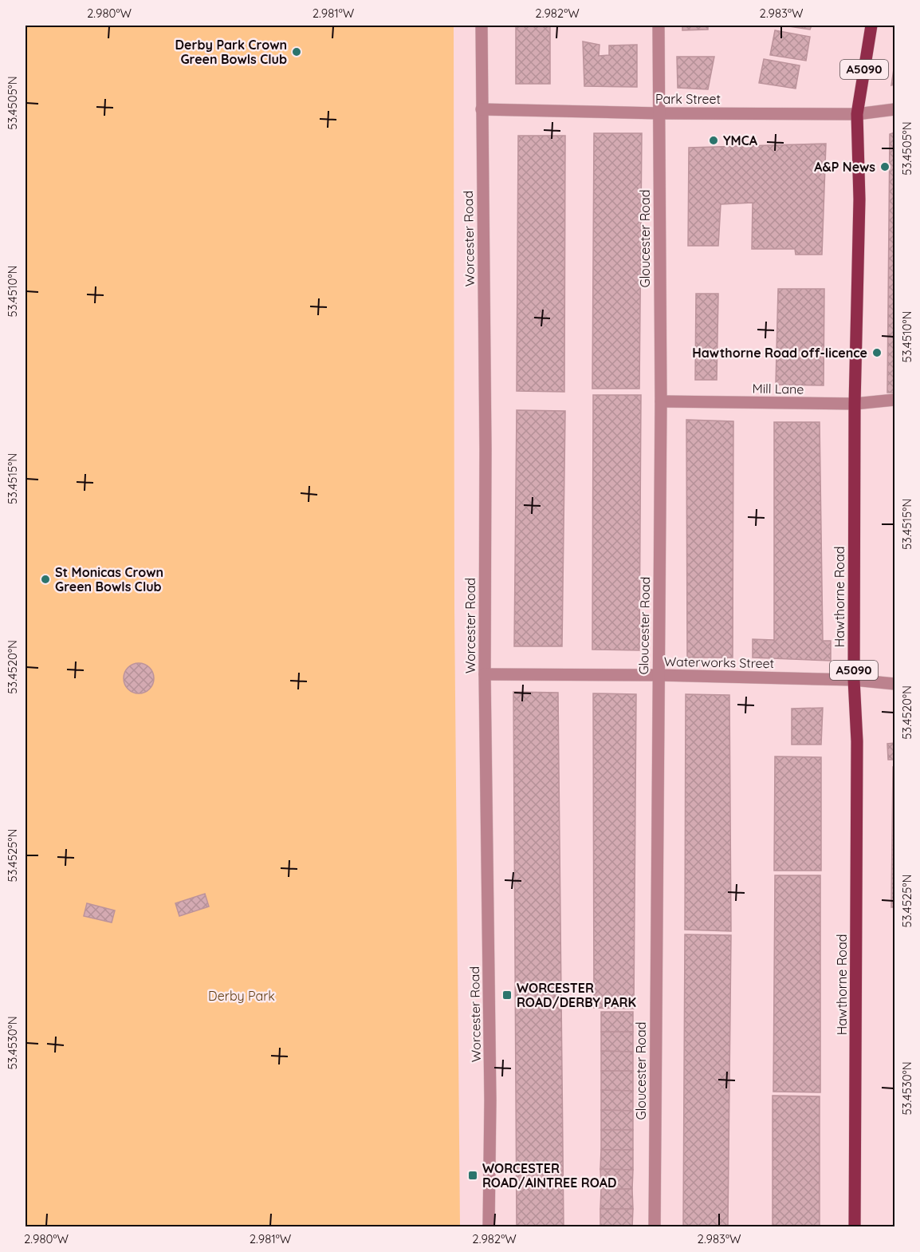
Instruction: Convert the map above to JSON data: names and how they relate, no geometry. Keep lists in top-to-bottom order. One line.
{"streets":{"main road":["A5090","Hawthorne Road"],"street":["Park Street","Worcester Road","Gloucester Road","Mill Lane","Waterworks Street"]},"crossings":[["Park Street","Worcester Road"],["Park Street","Gloucester Road"],["Park Street","Hawthorne Road"],["Worcester Road","Waterworks Street"],["Gloucester Road","Mill Lane"],["Gloucester Road","Waterworks Street"],["Mill Lane","Hawthorne Road"],["Hawthorne Road","Waterworks Street"]],"parks":["Derby Park"],"places":{"other":["Derby Park Crown Green Bowls Club","YMCA","A&P News","Hawthorne Road off-licence","St Monicas Crown Green Bowls Club"],"transit":["WORCESTER ROAD/DERBY PARK","WORCESTER ROAD/AINTREE ROAD"]},"coordinates":["2.980°W","2.981°W","2.982°W","2.983°W","53.4505°N","53.4510°N","53.4515°N","53.4520°N","53.4525°N","53.4530°N"]}
